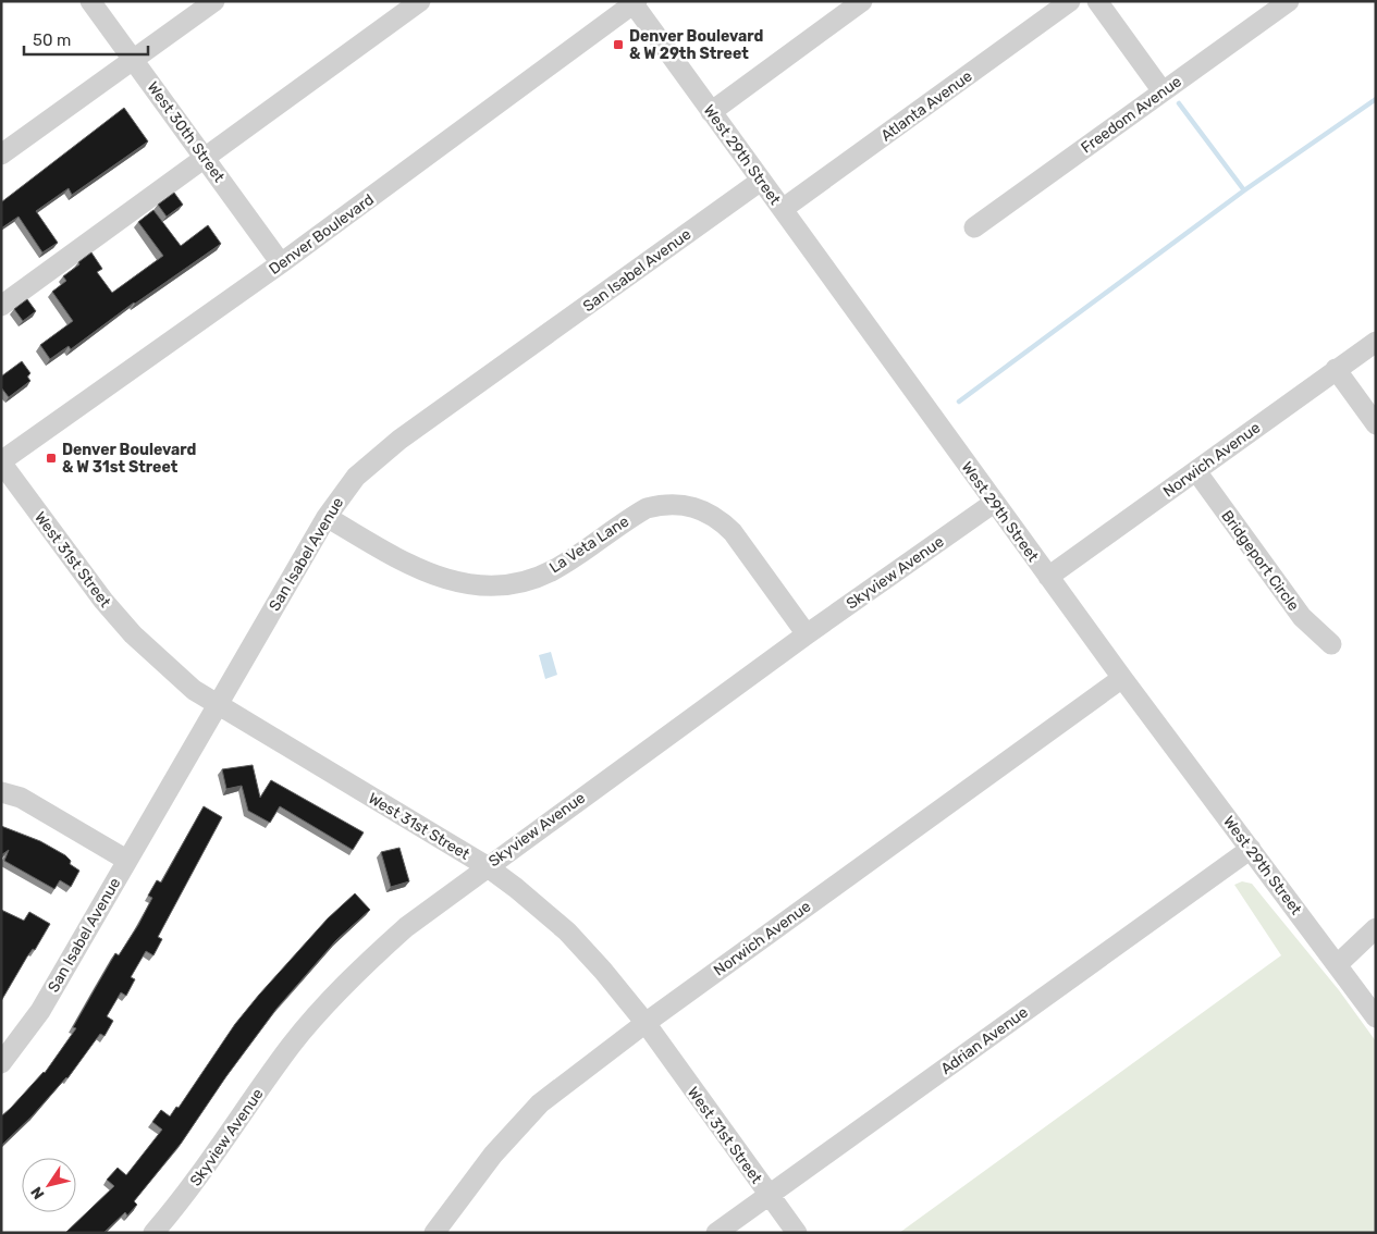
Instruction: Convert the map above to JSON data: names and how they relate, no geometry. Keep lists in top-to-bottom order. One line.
{"streets":{"street":["Atlanta Avenue","Freedom Avenue","West 30th Street","West 29th Street","Denver Boulevard","San Isabel Avenue","Norwich Avenue","La Veta Lane","West 31st Street","Bridgeport Circle","Skyview Avenue","Adrian Avenue"]},"crossings":[["Atlanta Avenue","West 29th Street"],["West 30th Street","Denver Boulevard"],["West 29th Street","Denver Boulevard"],["West 29th Street","San Isabel Avenue"],["West 29th Street","Norwich Avenue"],["West 29th Street","Skyview Avenue"],["West 29th Street","Adrian Avenue"],["Denver Boulevard","West 31st Street"],["San Isabel Avenue","La Veta Lane"],["San Isabel Avenue","West 31st Street"],["Norwich Avenue","West 31st Street"],["Norwich Avenue","Bridgeport Circle"],["La Veta Lane","Skyview Avenue"],["West 31st Street","Skyview Avenue"],["West 31st Street","Adrian Avenue"]],"places":{"transit":["Denver Boulevard & W 29th Street","Denver Boulevard & W 31st Street"]},"scale_bar":"50 m","north":"bottom left"}
